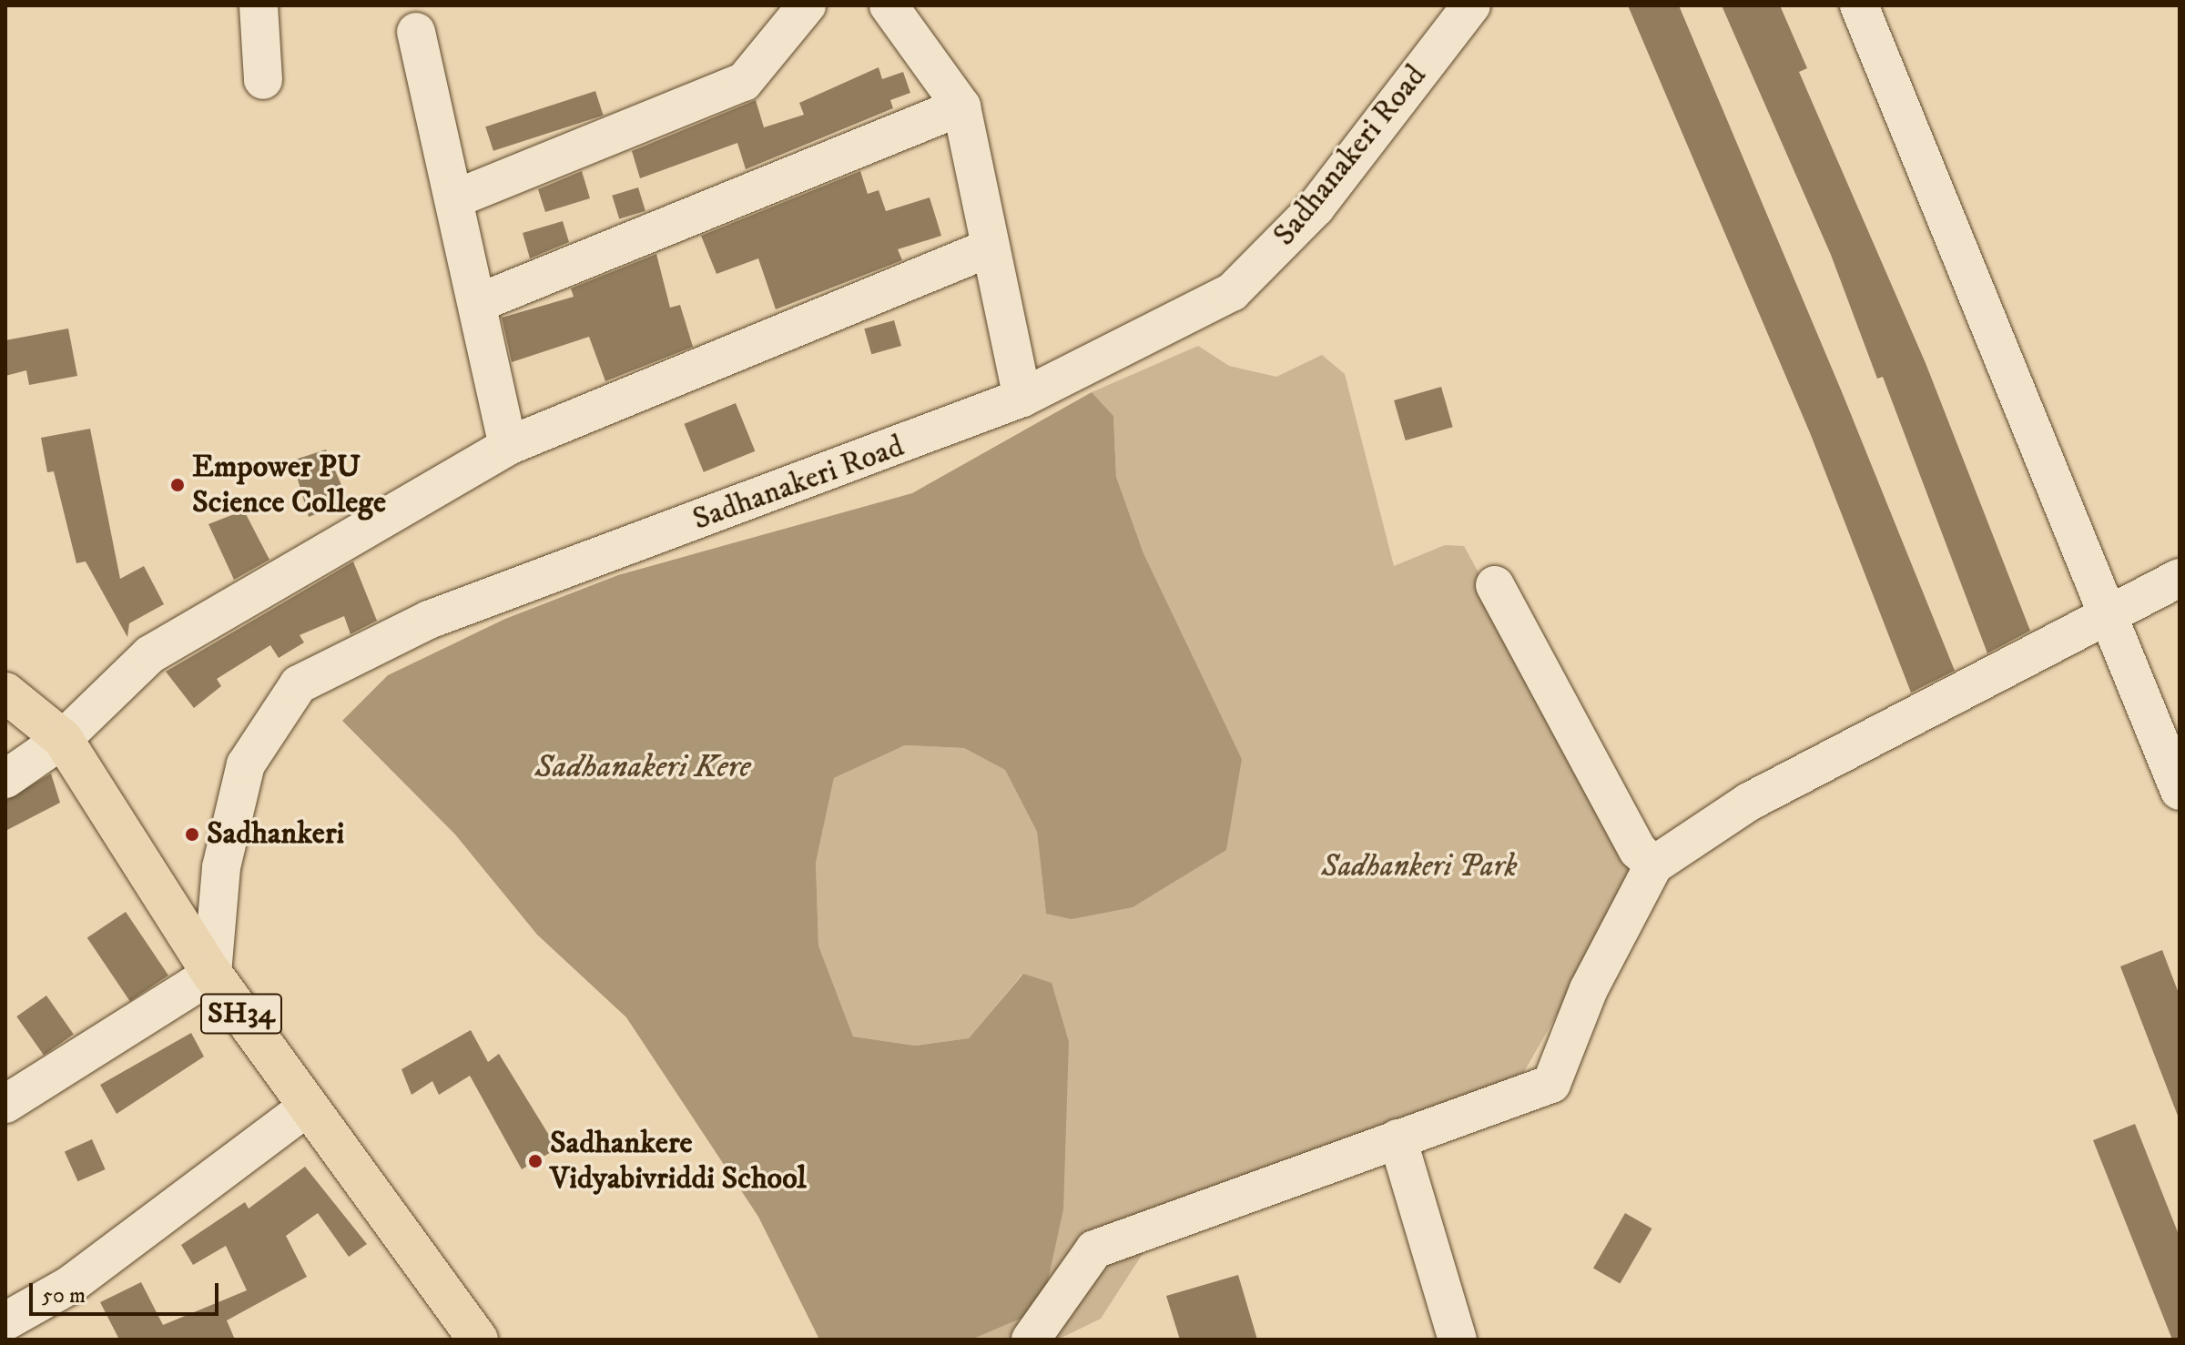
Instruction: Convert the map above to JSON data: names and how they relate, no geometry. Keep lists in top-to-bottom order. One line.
{"streets":{"main road":["SH34"],"street":["Sadhanakeri Road"]},"crossings":[["Sadhanakeri Road","SH34"]],"water":["Sadhanakeri Kere"],"parks":["Sadhankeri Park"],"places":["Empower PU Science College","Sadhankeri","Sadhankere Vidyabivriddi School"],"scale_bar":"50 m"}
